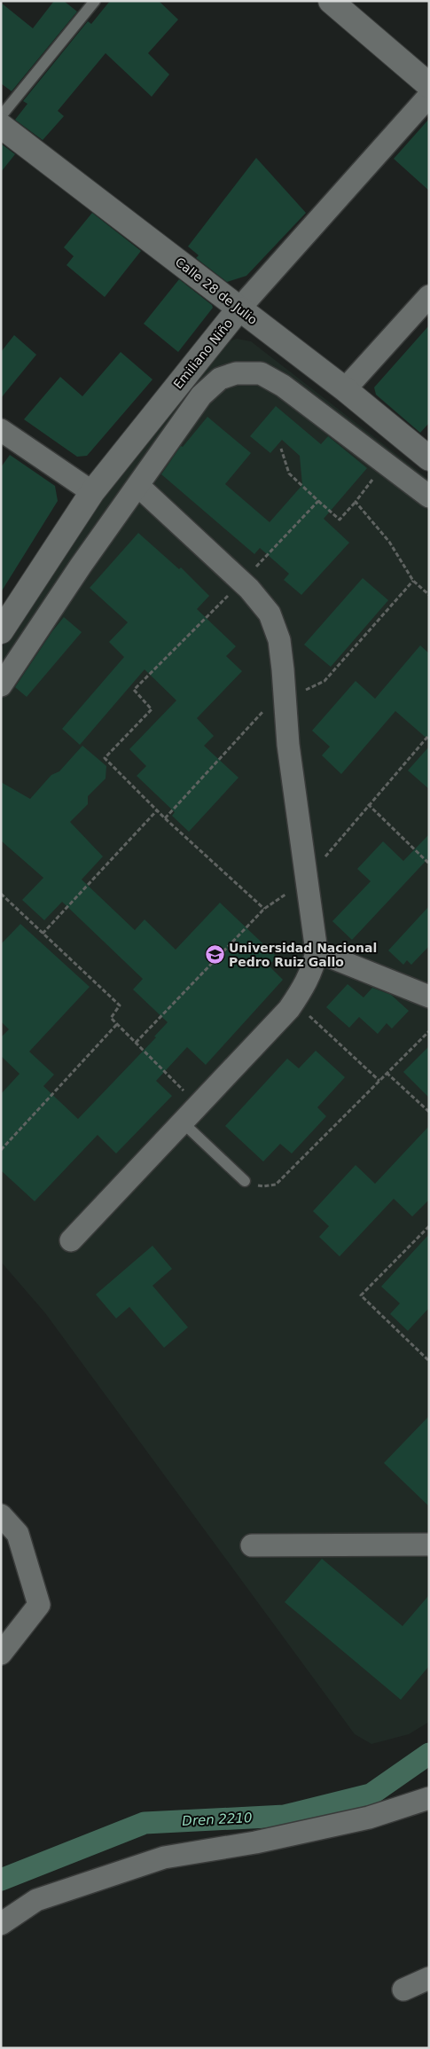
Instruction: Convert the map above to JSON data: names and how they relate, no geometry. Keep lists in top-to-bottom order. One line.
{"streets":{"main road":["Calle 28 de Julio","Emiliano Niño"]},"crossings":[["Calle 28 de Julio","Emiliano Niño"]],"water":["Dren 2210"],"places":{"school or university":["Universidad Nacional Pedro Ruiz Gallo"]}}
